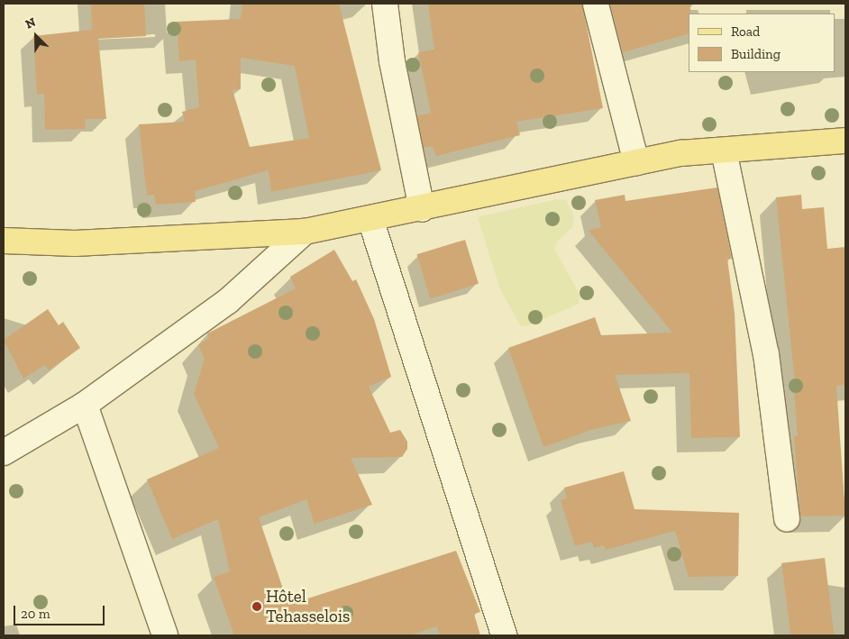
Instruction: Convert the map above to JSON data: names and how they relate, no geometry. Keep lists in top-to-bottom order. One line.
{"places":["Hôtel Tehasselois"],"legend":["Road","Building"],"scale_bar":"20 m","north":"top left"}
